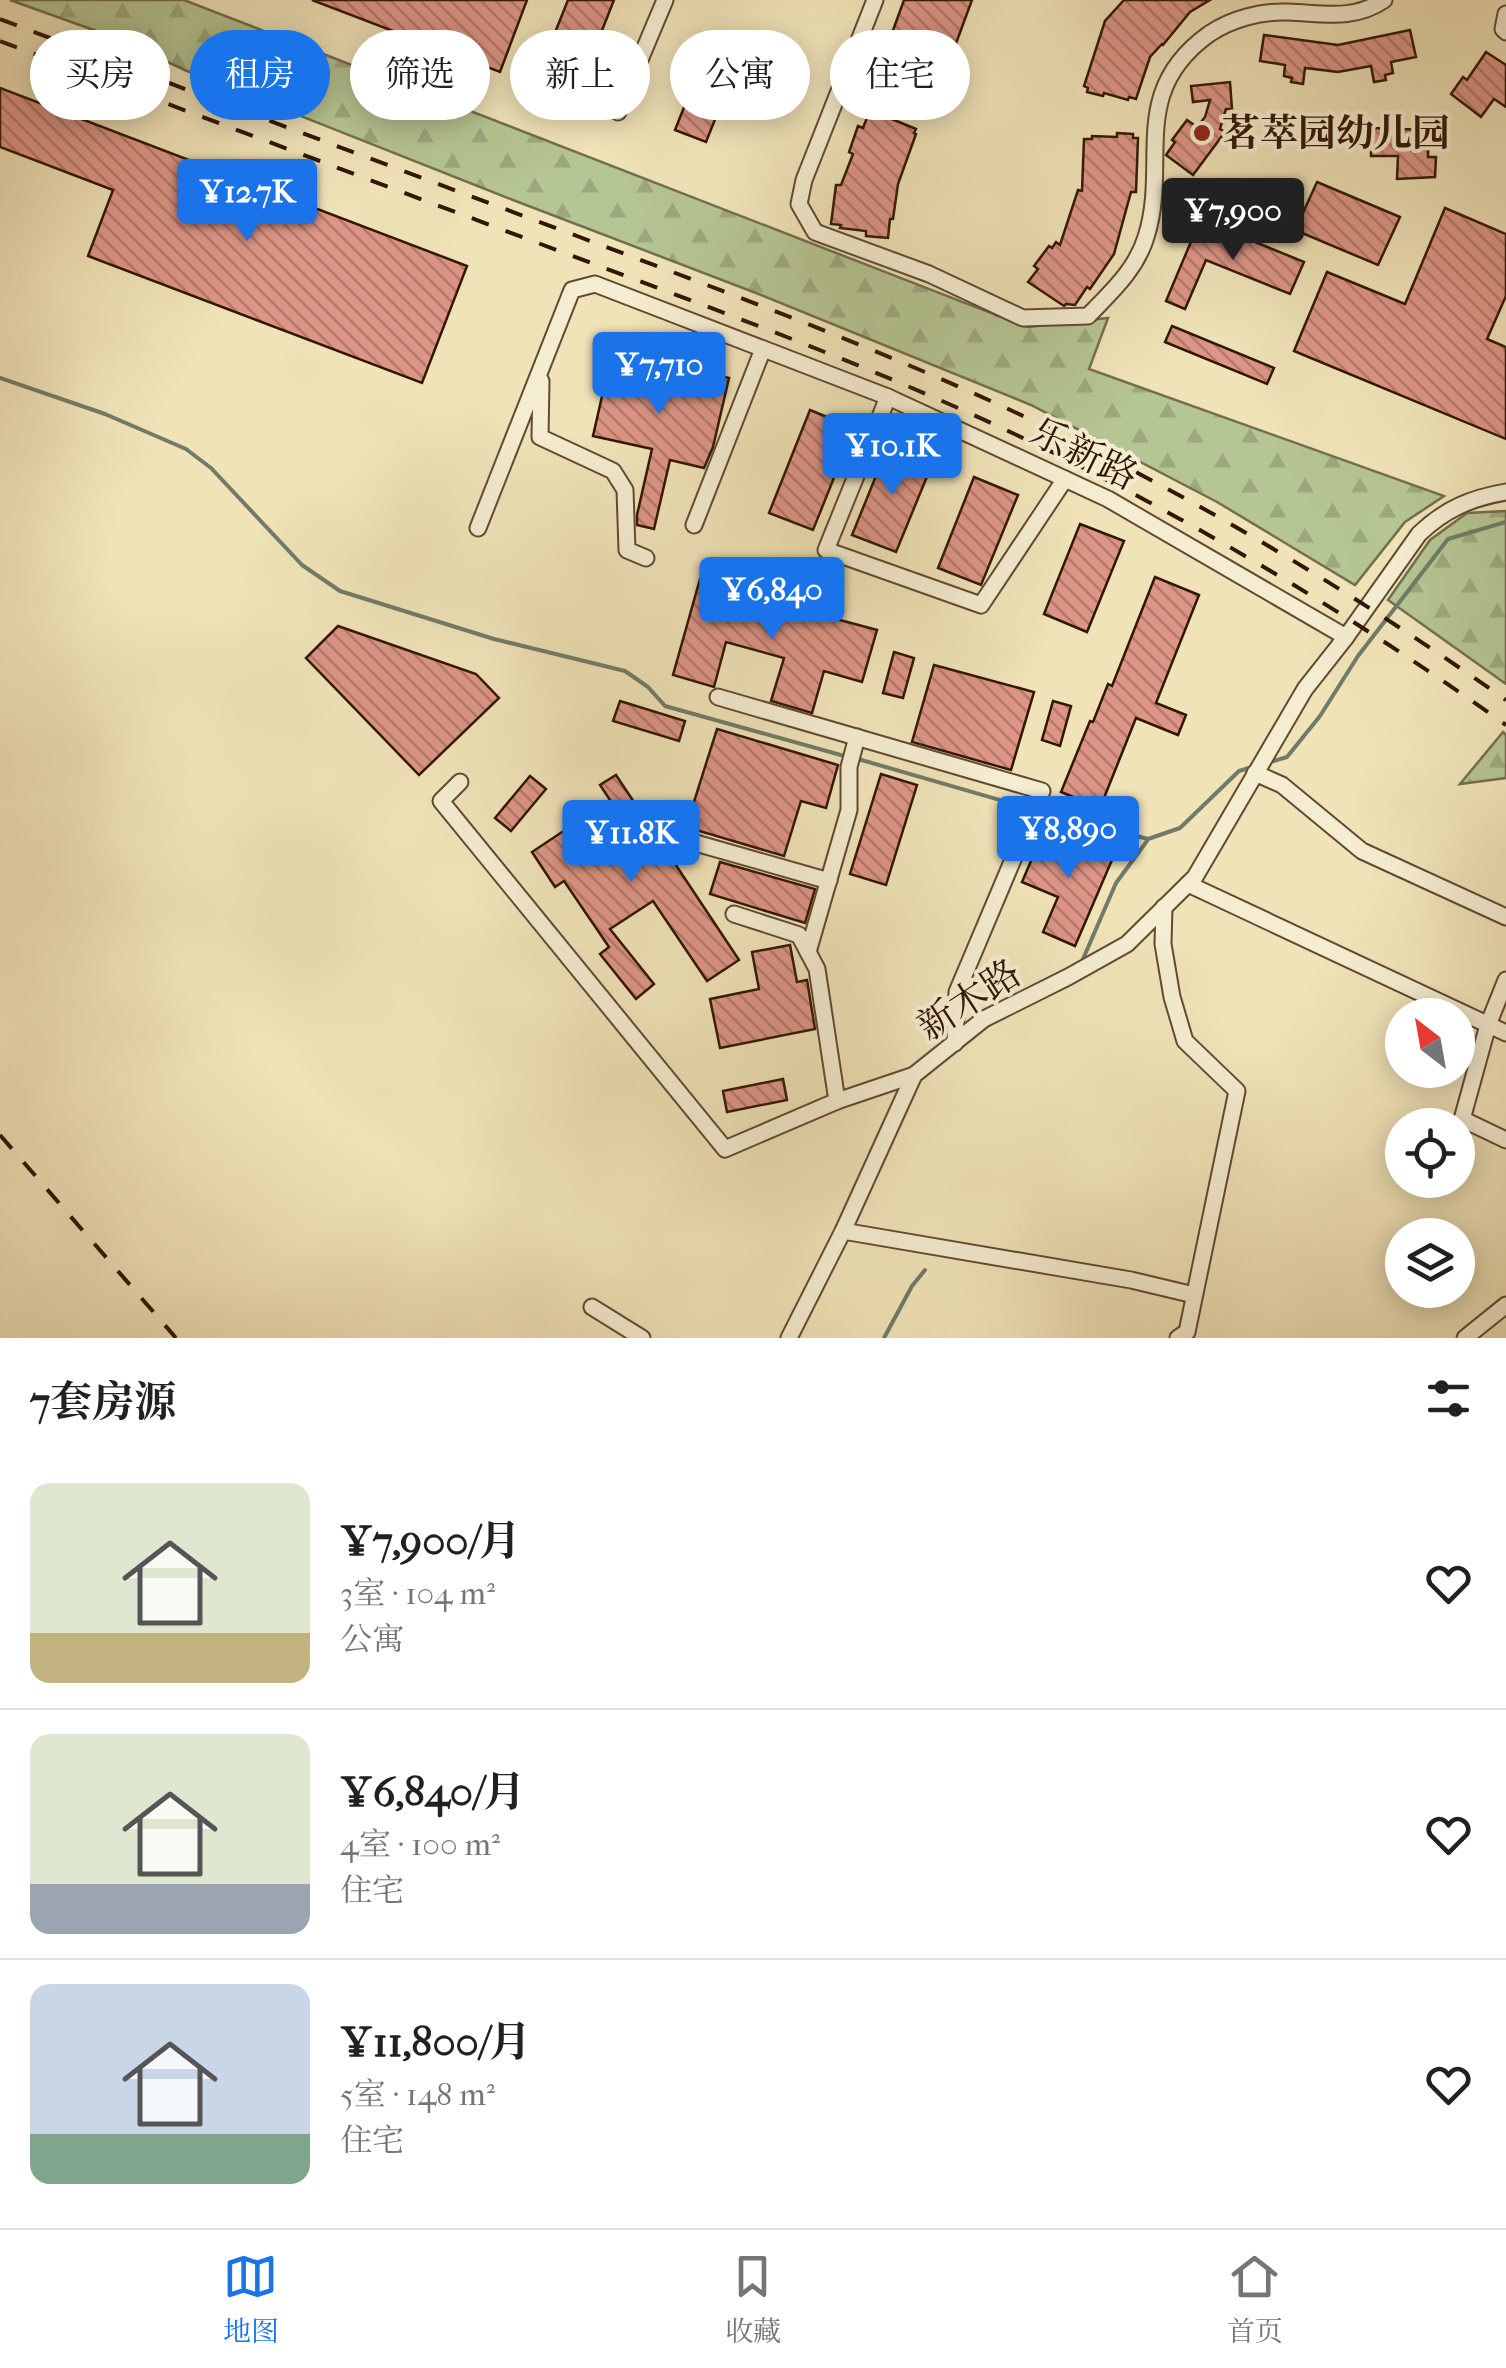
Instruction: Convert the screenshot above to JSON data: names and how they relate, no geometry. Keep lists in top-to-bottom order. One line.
{"streets":{"street":["乐新路","新木路"]},"crossings":[["乐新路","新木路"]],"places":["茗萃园幼儿园"],"north":"top left","page":{"chip":["买房","租房","筛选","新上","公寓","住宅"],"price":["¥12.7K","¥7,900","¥7,710","¥10.1K","¥6,840","¥8,890","¥11.8K"],"heading":"7套房源","list":[{"name":"¥7,900/月","note":"3室 · 104 m² · 公寓"},{"name":"¥6,840/月","note":"4室 · 100 m² · 住宅"},{"name":"¥11,800/月","note":"5室 · 148 m² · 住宅"}],"tabs":["地图","收藏","首页"]}}
